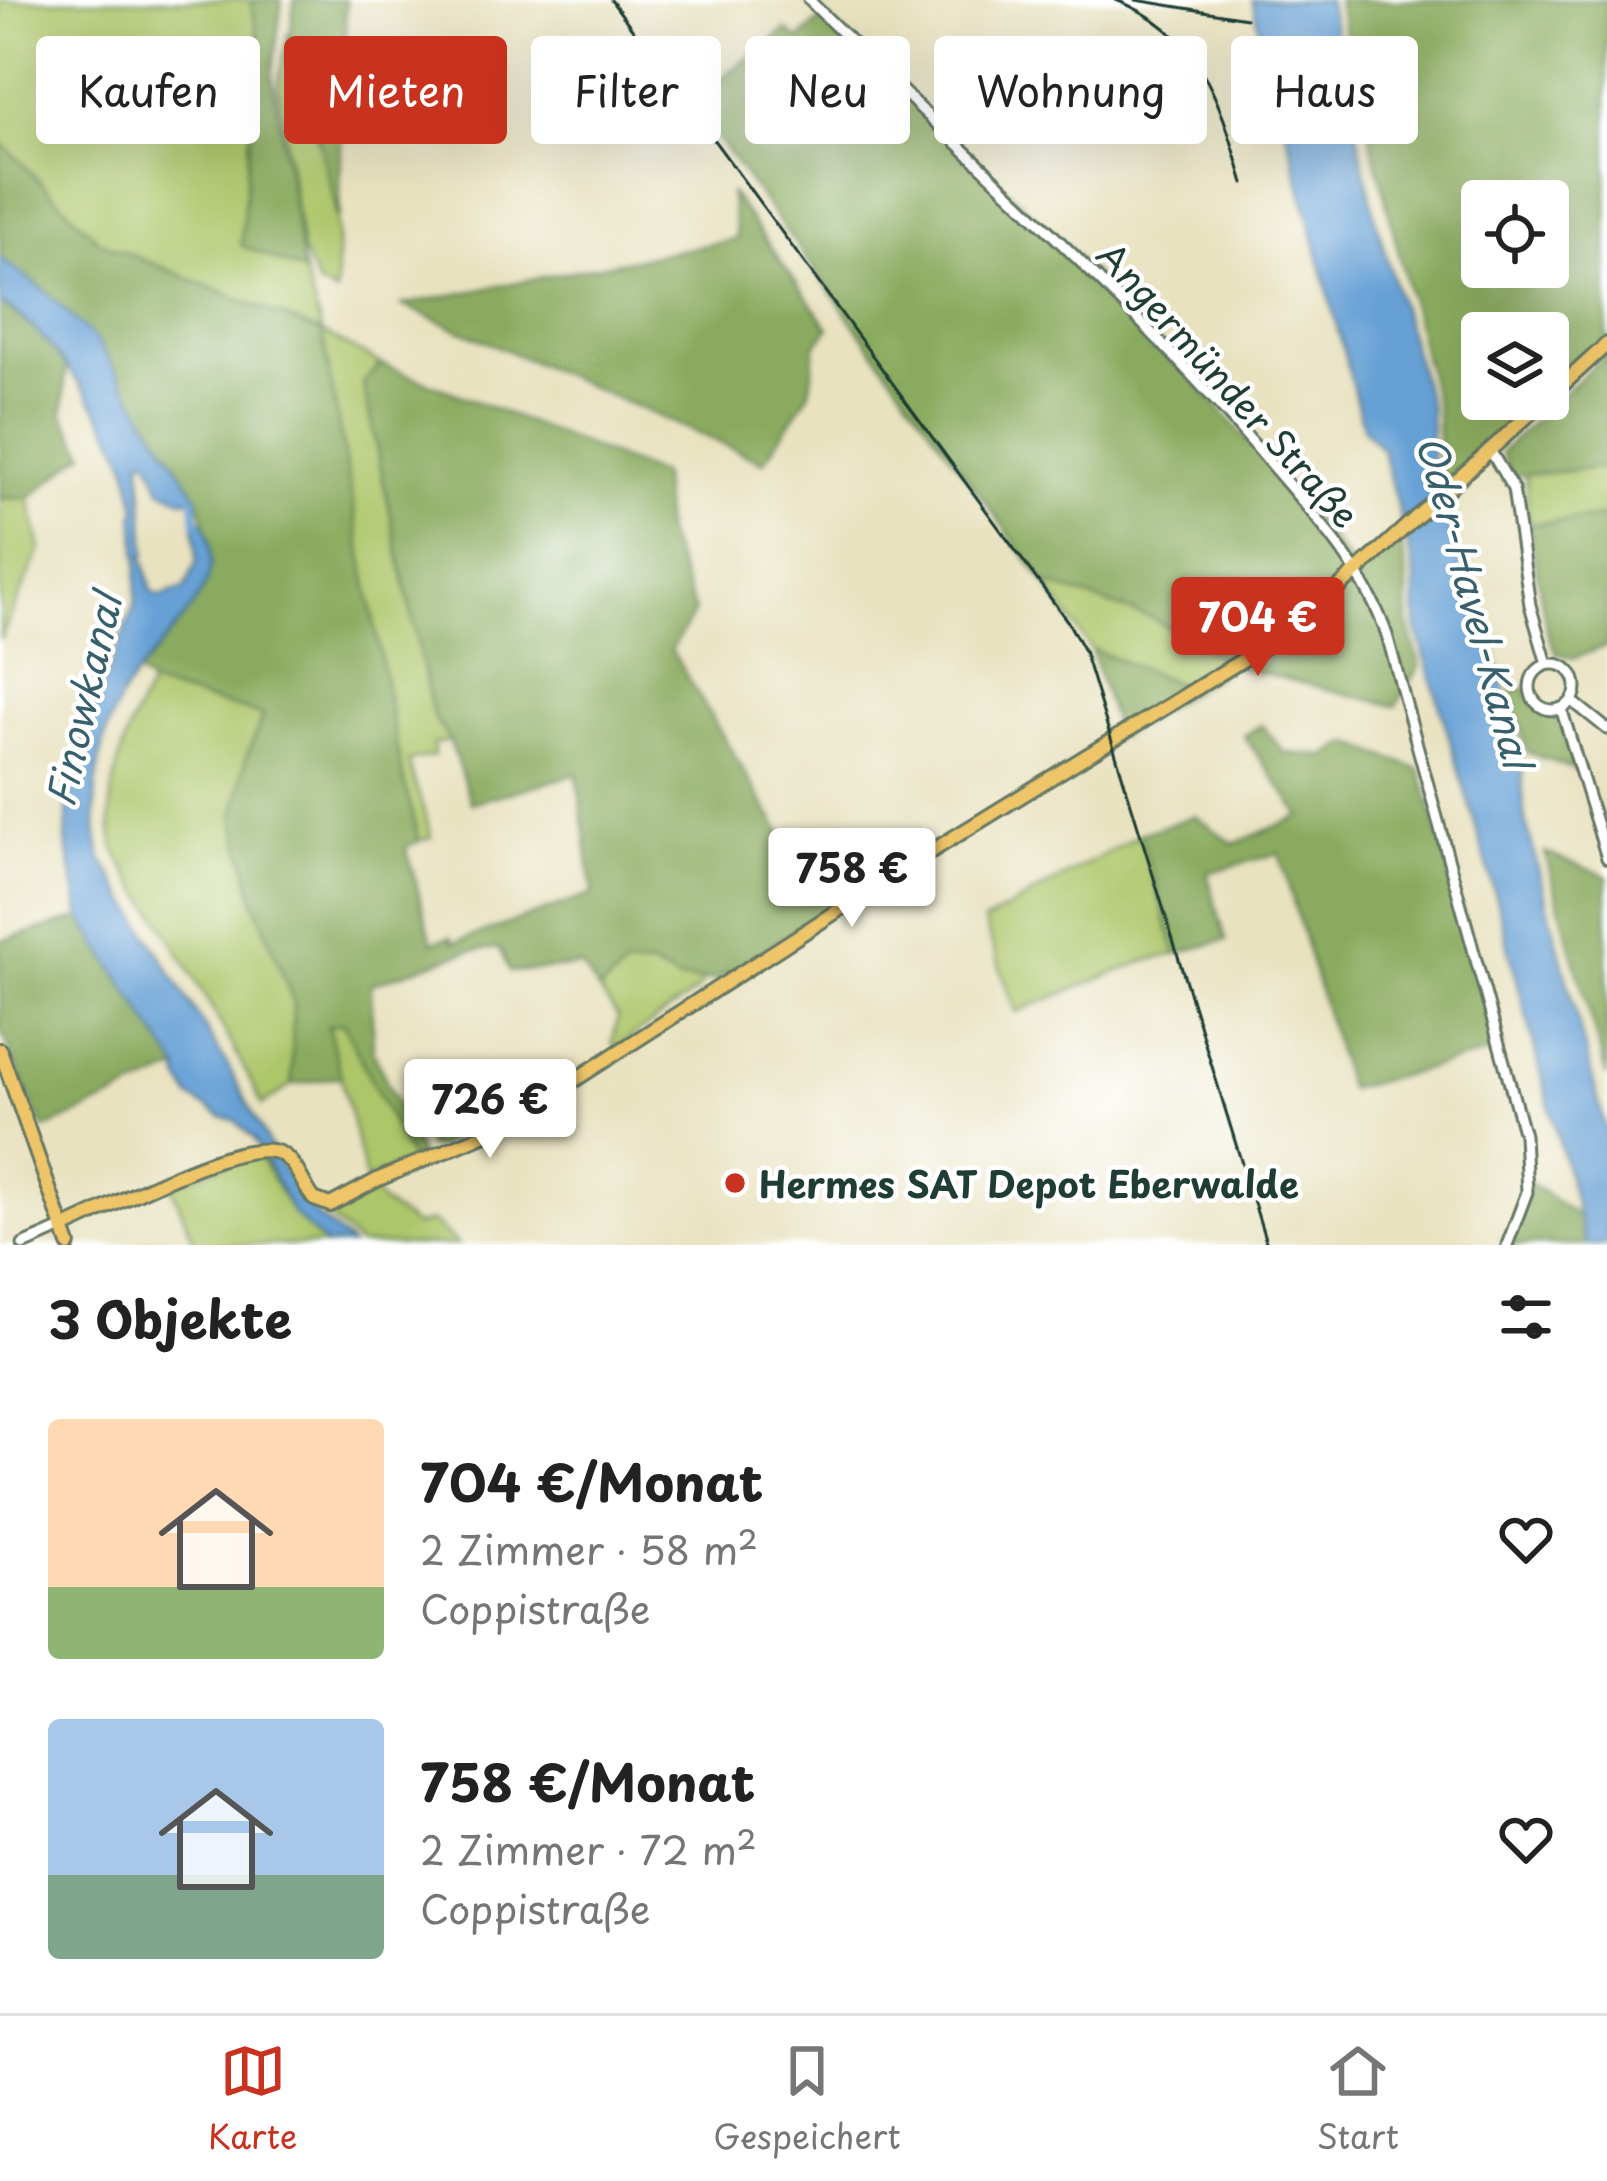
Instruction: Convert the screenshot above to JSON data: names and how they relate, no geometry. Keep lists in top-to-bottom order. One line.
{"streets":{"street":["Angermünder Straße"]},"water":["Oder-Havel-Kanal","Finowkanal"],"places":["Hermes SAT Depot Eberwalde"],"page":{"chip":["Kaufen","Mieten","Filter","Neu","Wohnung","Haus"],"price":["704 €","758 €","726 €"],"heading":"3 Objekte","list":[{"name":"704 €/Monat","note":"2 Zimmer · 58 m² · Coppistraße"},{"name":"758 €/Monat","note":"2 Zimmer · 72 m² · Coppistraße"}],"tabs":["Karte","Gespeichert","Start"]}}
